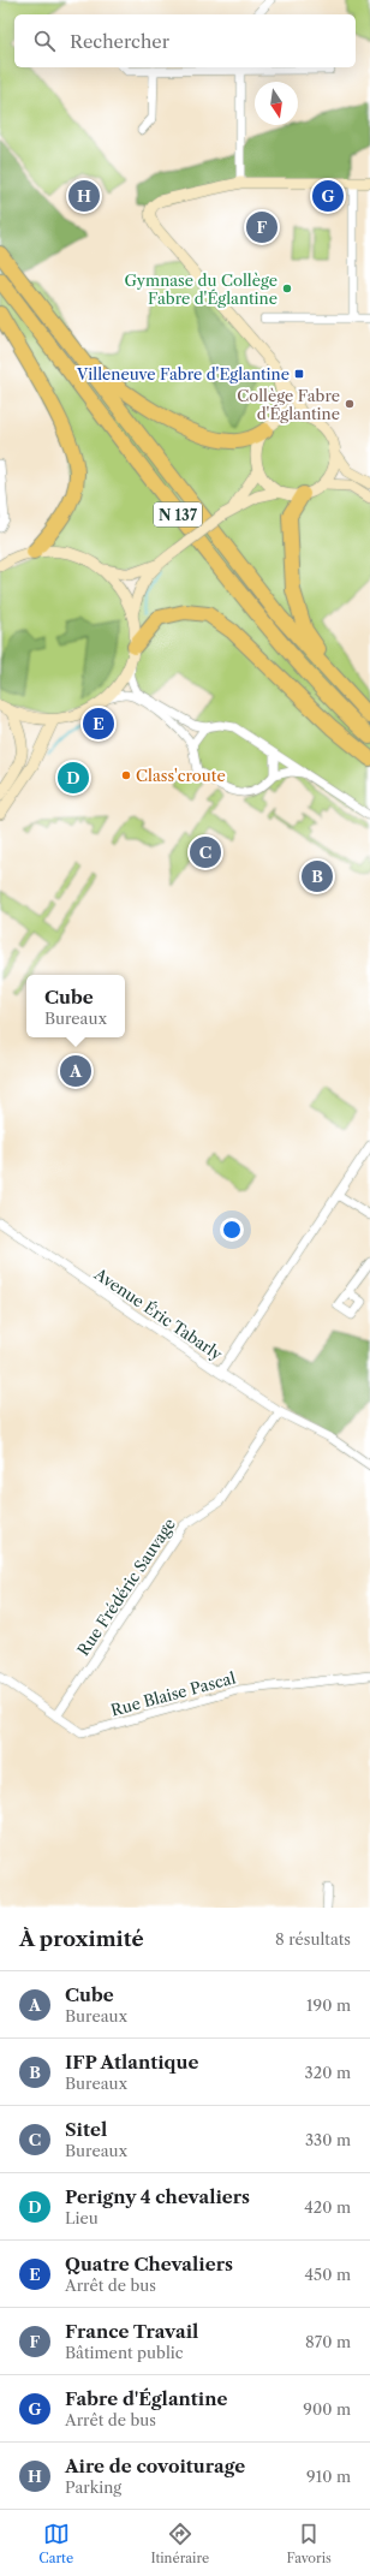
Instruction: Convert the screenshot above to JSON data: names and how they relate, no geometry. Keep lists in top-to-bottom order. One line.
{"streets":{"highway":["N 137"],"street":["Avenue Éric Tabarly","Rue Frédéric Sauvage","Rue Blaise Pascal"]},"crossings":[["Rue Frédéric Sauvage","Rue Blaise Pascal"]],"places":{"other":["Gymnase du Collège Fabre d'Églantine","Collège Fabre d'Églantine","Class'croute"],"transit":["Villeneuve Fabre d'Eglantine"]},"north":"bottom","page":{"search":"Rechercher","pins":["G","H","F","E","D","C","B","A"],"popup":["Cube","Bureaux"],"heading":["À proximité","8 résultats"],"list":[{"mark":"A","name":"Cube","note":"Bureaux","value":"190 m"},{"mark":"B","name":"IFP Atlantique","note":"Bureaux","value":"320 m"},{"mark":"C","name":"Sitel","note":"Bureaux","value":"330 m"},{"mark":"D","name":"Perigny 4 chevaliers","note":"Lieu","value":"420 m"},{"mark":"E","name":"Quatre Chevaliers","note":"Arrêt de bus","value":"450 m"},{"mark":"F","name":"France Travail","note":"Bâtiment public","value":"870 m"},{"mark":"G","name":"Fabre d'Églantine","note":"Arrêt de bus","value":"900 m"},{"mark":"H","name":"Aire de covoiturage","note":"Parking","value":"910 m"}],"nav":["Carte","Itinéraire","Favoris"]}}
